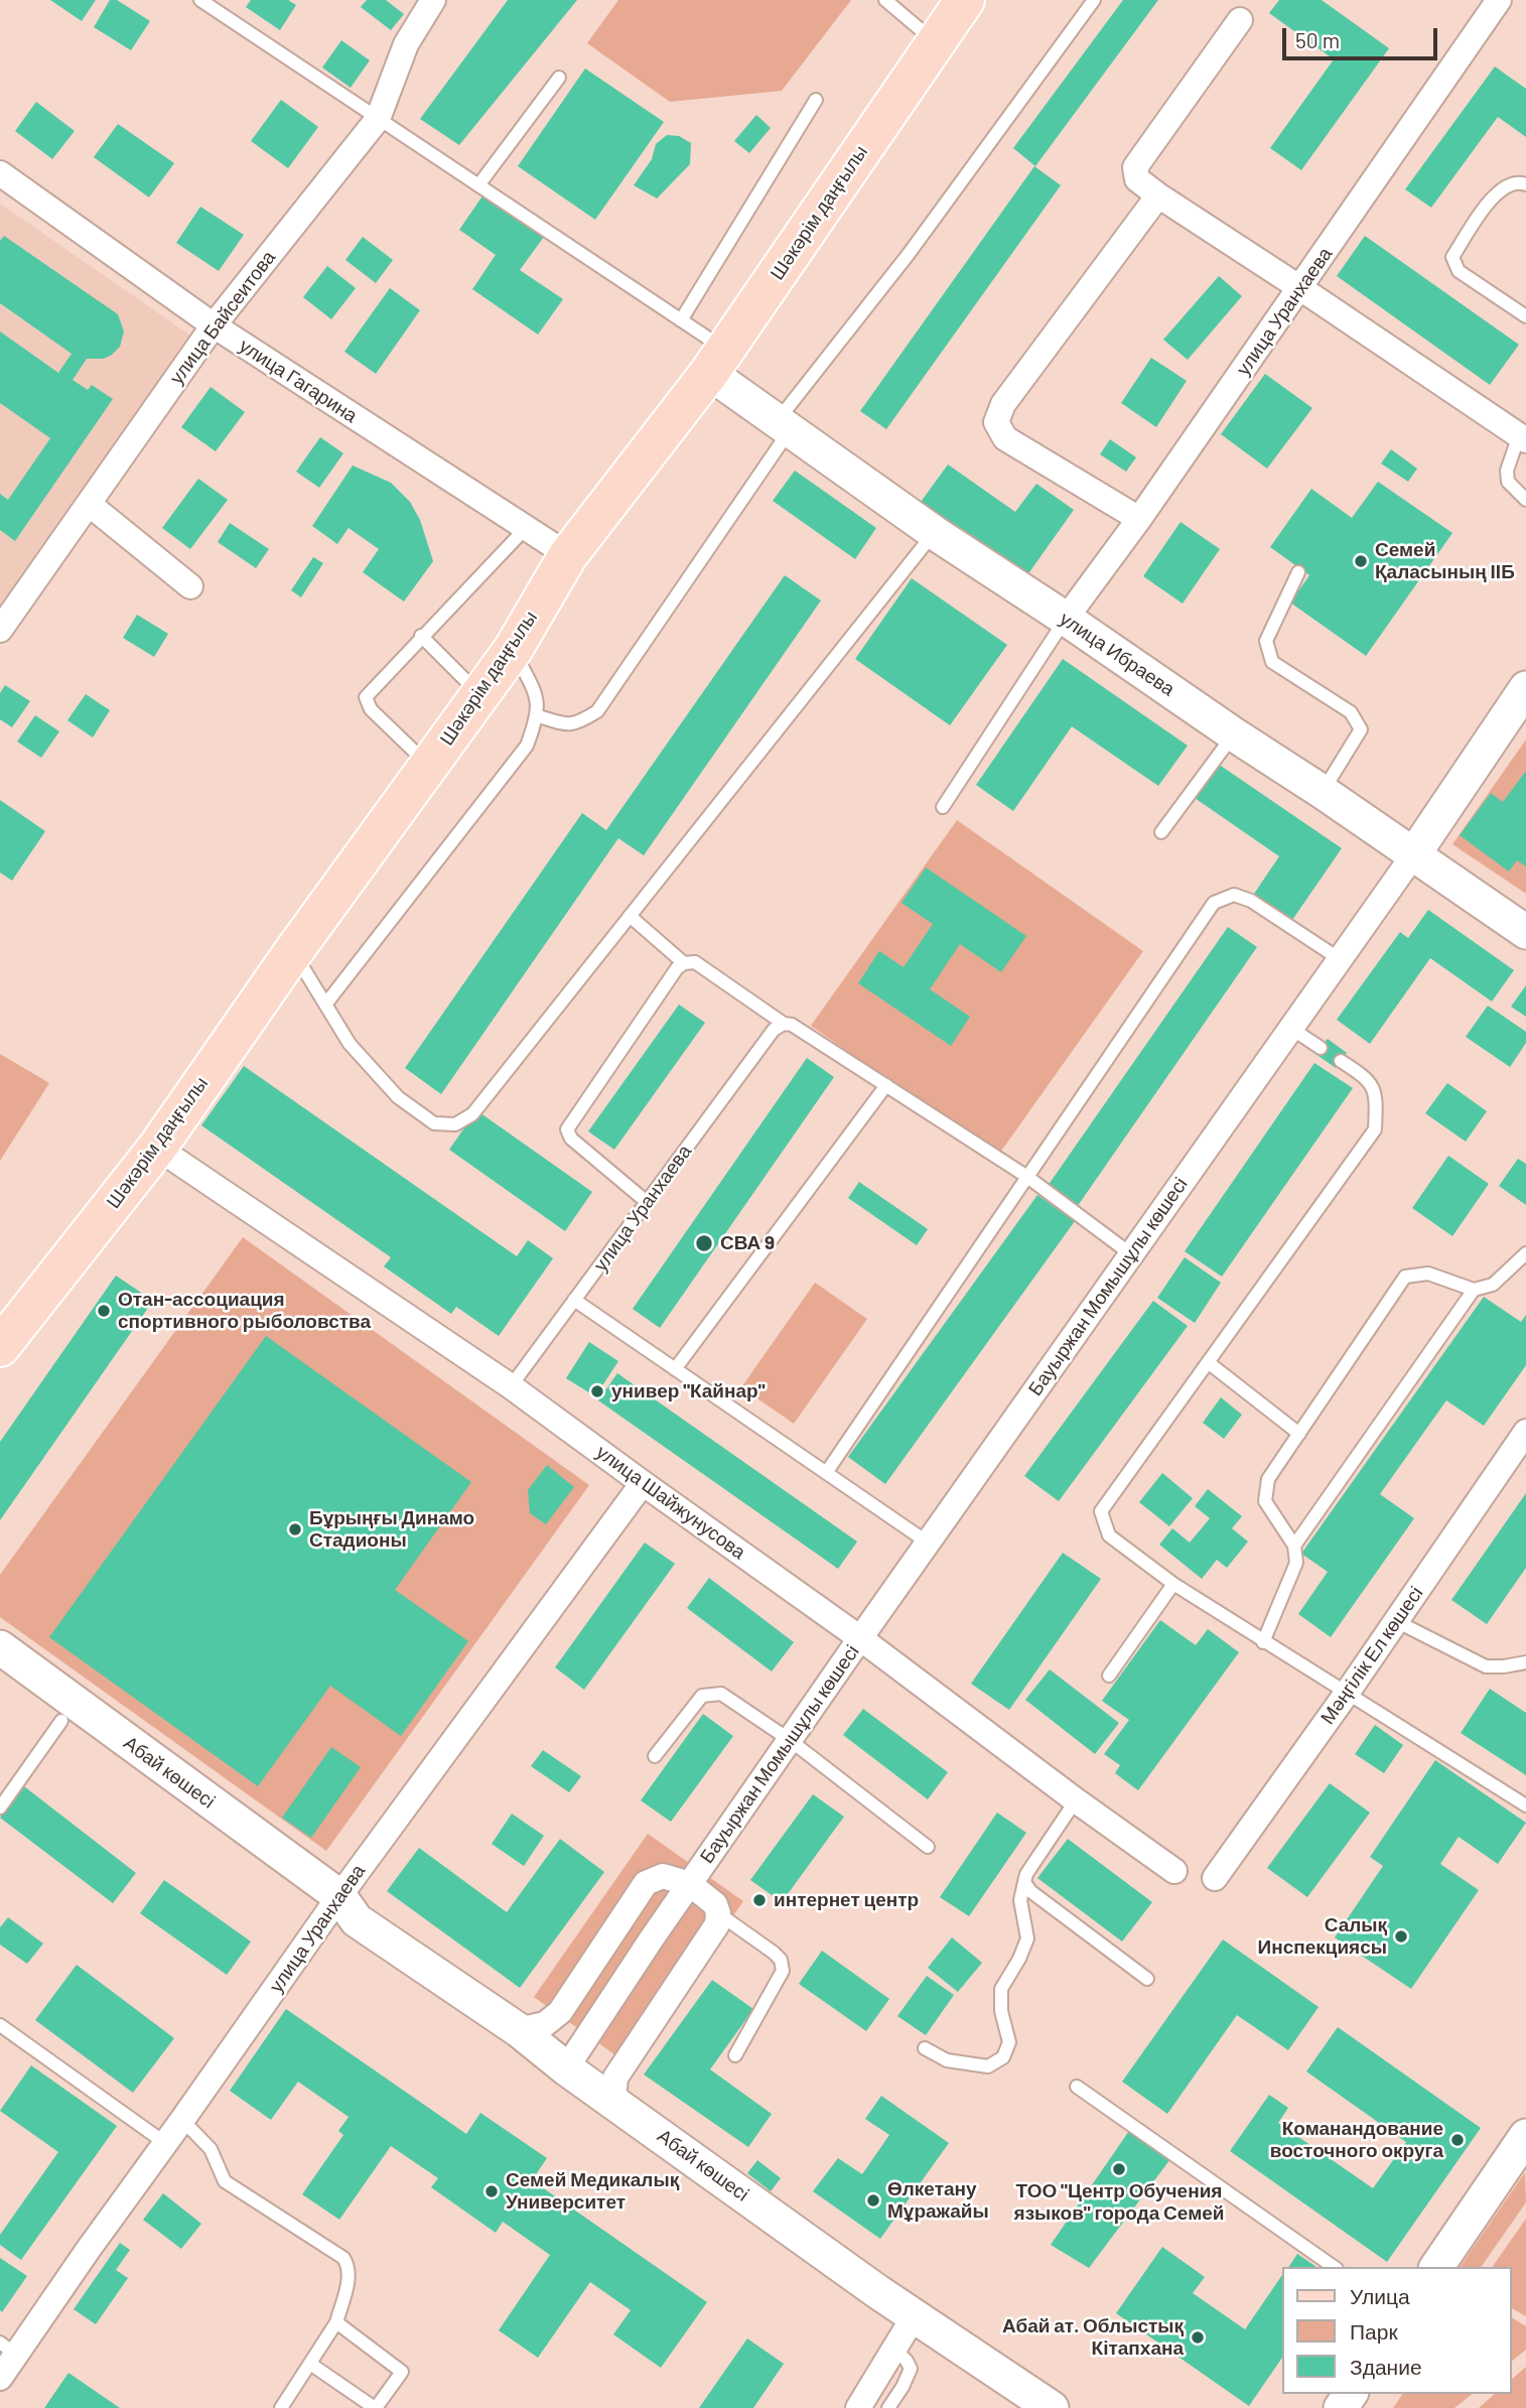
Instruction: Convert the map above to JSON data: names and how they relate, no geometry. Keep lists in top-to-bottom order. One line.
{"streets":{"main road":["Шәкәрім даңғылы","улица Ибраева","Бауыржан Момышұлы көшесі","Абай көшесі"],"street":["улица Уранхаева","улица Байсеитова","улица Гагарина","улица Шайжунусова","Мәңгілік Ел көшесі"]},"crossings":[["Шәкәрім даңғылы","улица Гагарина"],["Шәкәрім даңғылы","улица Ибраева"],["Шәкәрім даңғылы","улица Шайжунусова"],["улица Уранхаева","улица Ибраева"],["улица Уранхаева","улица Шайжунусова"],["улица Уранхаева","Абай көшесі"],["улица Байсеитова","улица Гагарина"],["улица Ибраева","Бауыржан Момышұлы көшесі"],["Бауыржан Момышұлы көшесі","улица Шайжунусова"],["Бауыржан Момышұлы көшесі","Абай көшесі"]],"places":["Семей Қаласының ІІБ","СВА 9","Отан-ассоциация спортивного рыболовства","универ \"Кайнар\"","Бұрыңғы Динамо Стадионы","интернет центр","Салық Инспекциясы","Команандование восточного округа","ТОО \"Центр Обучения языков\" города Семей","Семей Медикалық Университет","Өлкетану Мұражайы","Абай ат. Облыстық Кітапхана"],"legend":["Улица","Парк","Здание"],"scale_bar":"50 m"}
